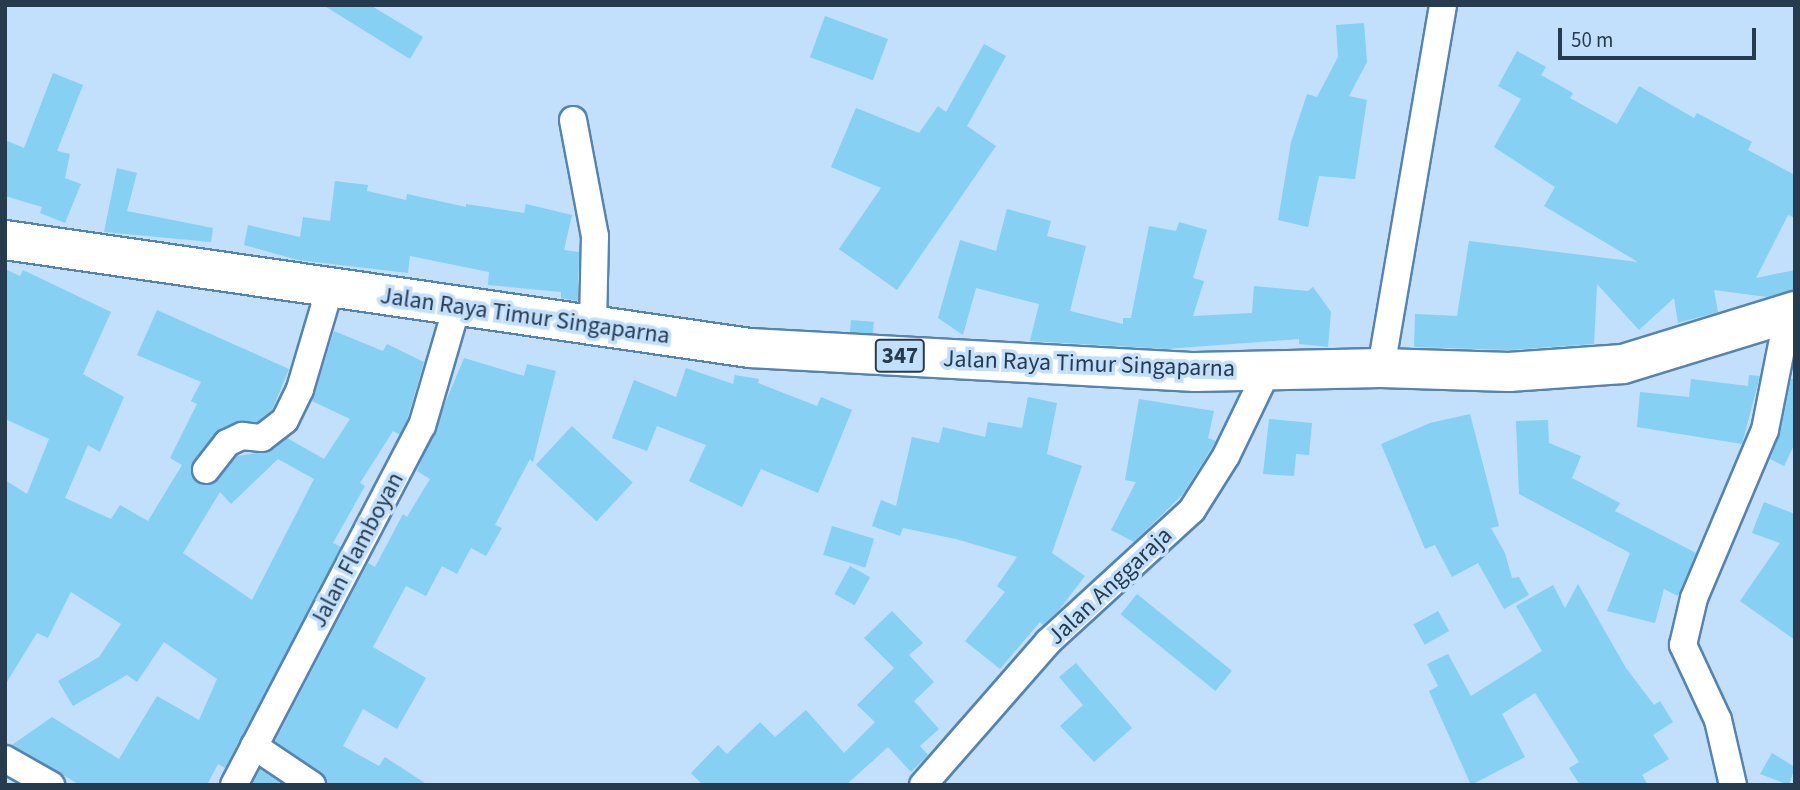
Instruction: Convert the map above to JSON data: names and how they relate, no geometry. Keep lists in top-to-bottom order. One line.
{"streets":{"main road":["Jalan Raya Timur Singaparna","347"],"street":["Jalan Flamboyan","Jalan Anggaraja"]},"crossings":[["Jalan Raya Timur Singaparna","Jalan Flamboyan"],["Jalan Raya Timur Singaparna","Jalan Anggaraja"]],"scale_bar":"50 m"}
